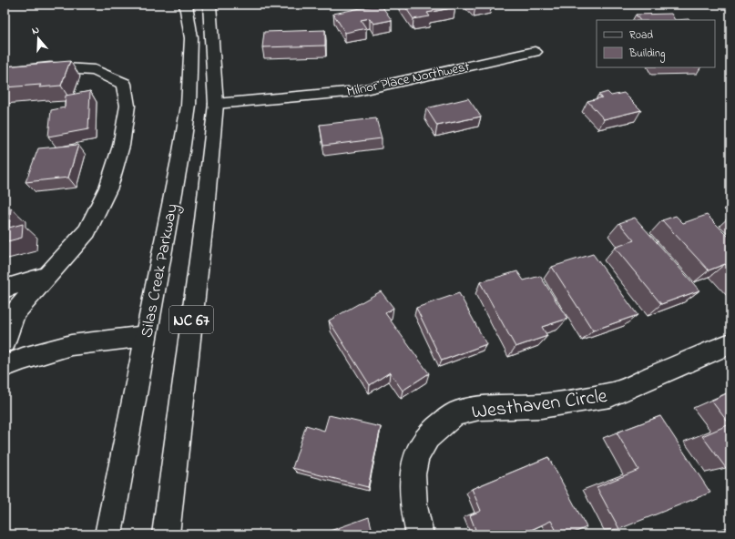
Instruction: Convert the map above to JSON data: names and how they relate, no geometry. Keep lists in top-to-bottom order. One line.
{"streets":{"street":["Milnor Place Northwest","Silas Creek Parkway","NC 67","Westhaven Circle"]},"crossings":[["Milnor Place Northwest","Silas Creek Parkway"]],"legend":["Road","Building"],"north":"top"}
